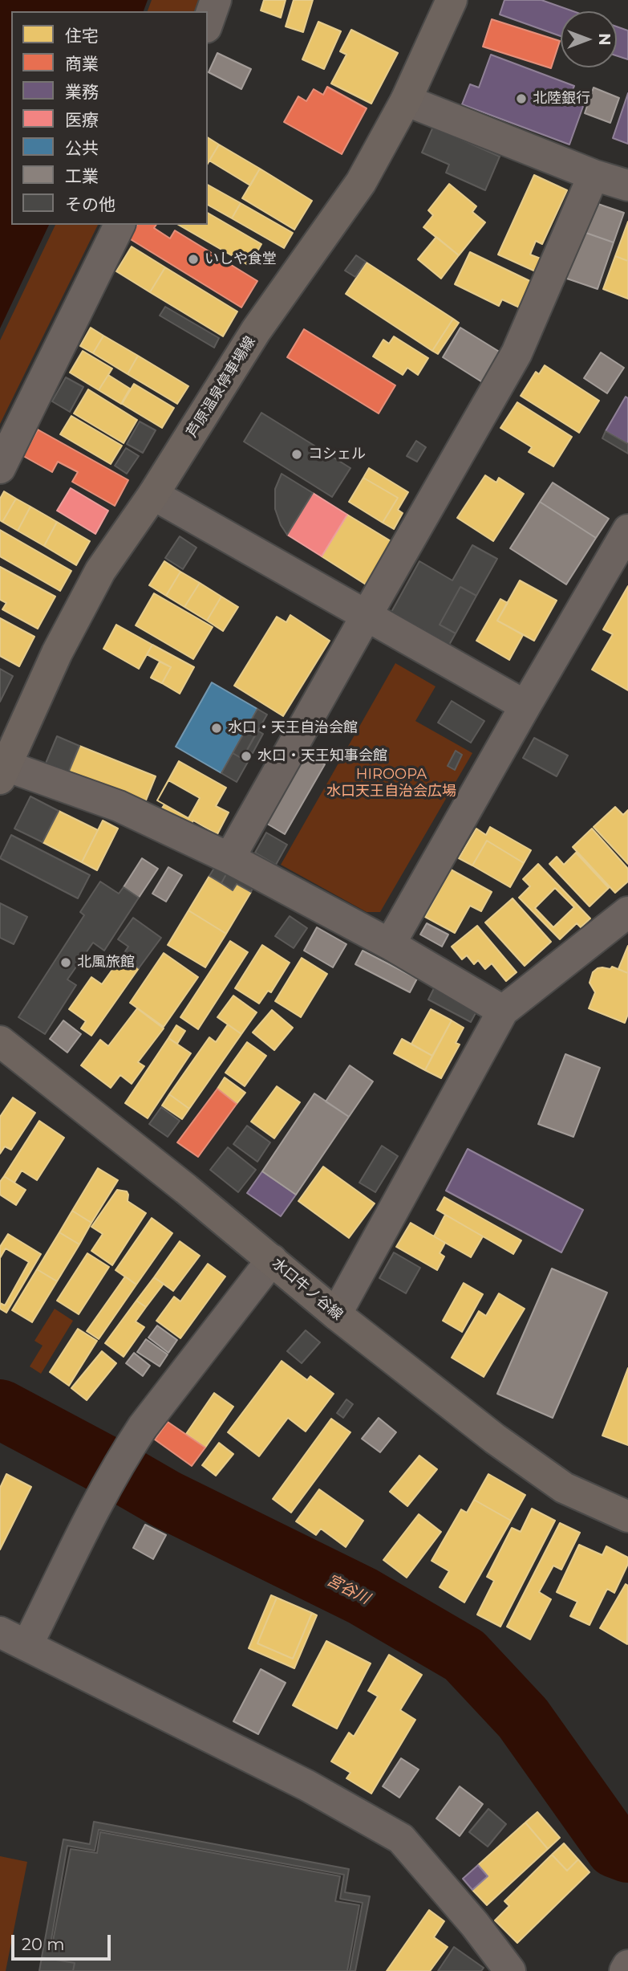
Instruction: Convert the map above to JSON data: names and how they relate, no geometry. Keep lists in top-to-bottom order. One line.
{"streets":{"main road":["芦原温泉停車場線","水口牛ノ谷線"]},"water":["宮谷川"],"parks":["HIROOPA 水口天王自治会広場"],"places":["北陸銀行","いしや食堂","コシェル","水口・天王自治会館","水口・天王知事会館","北風旅館"],"legend":["住宅","商業","業務","医療","公共","工業","その他"],"scale_bar":"20 m","north":"right"}
